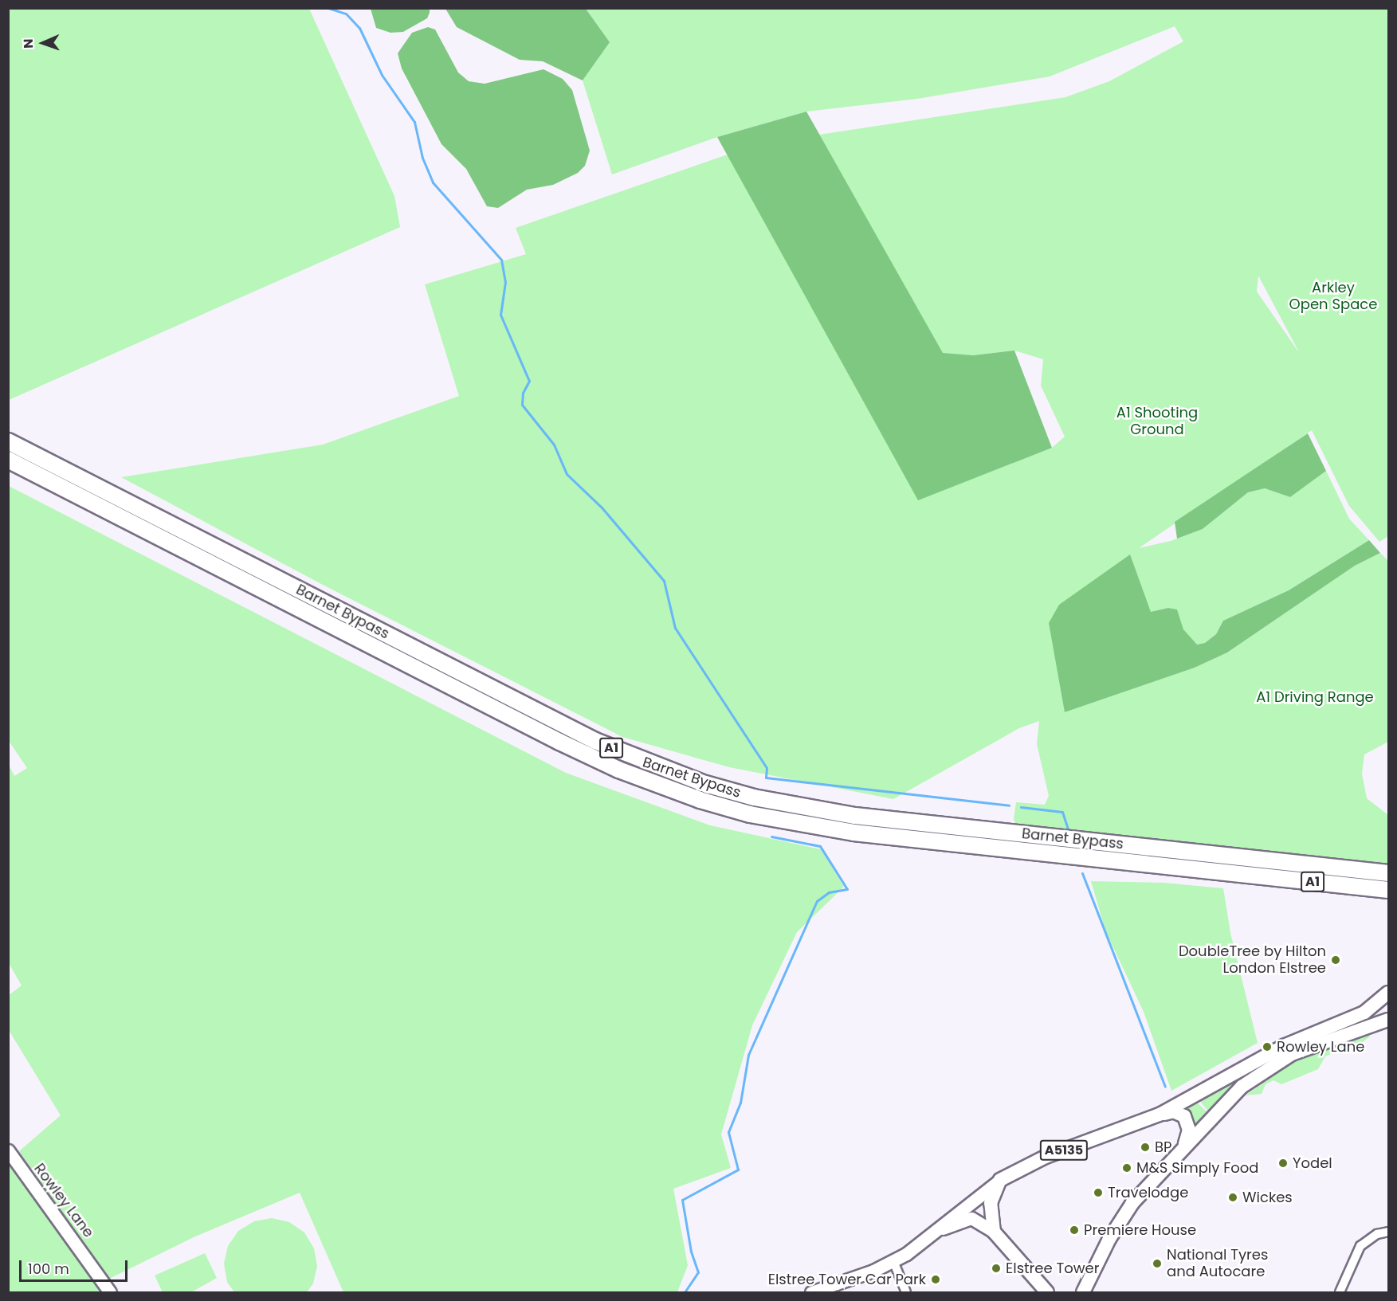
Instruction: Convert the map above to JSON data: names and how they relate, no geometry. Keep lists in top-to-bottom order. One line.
{"streets":{"highway":["Barnet Bypass","A1"],"main road":["A5135"],"street":["Rowley Lane"]},"parks":["Arkley Open Space","A1 Shooting Ground","A1 Driving Range"],"places":["DoubleTree by Hilton London Elstree","Rowley Lane","BP","Yodel","M&S Simply Food","Travelodge","Wickes","Premiere House","National Tyres and Autocare","Elstree Tower","Elstree Tower Car Park"],"scale_bar":"100 m","north":"left"}
